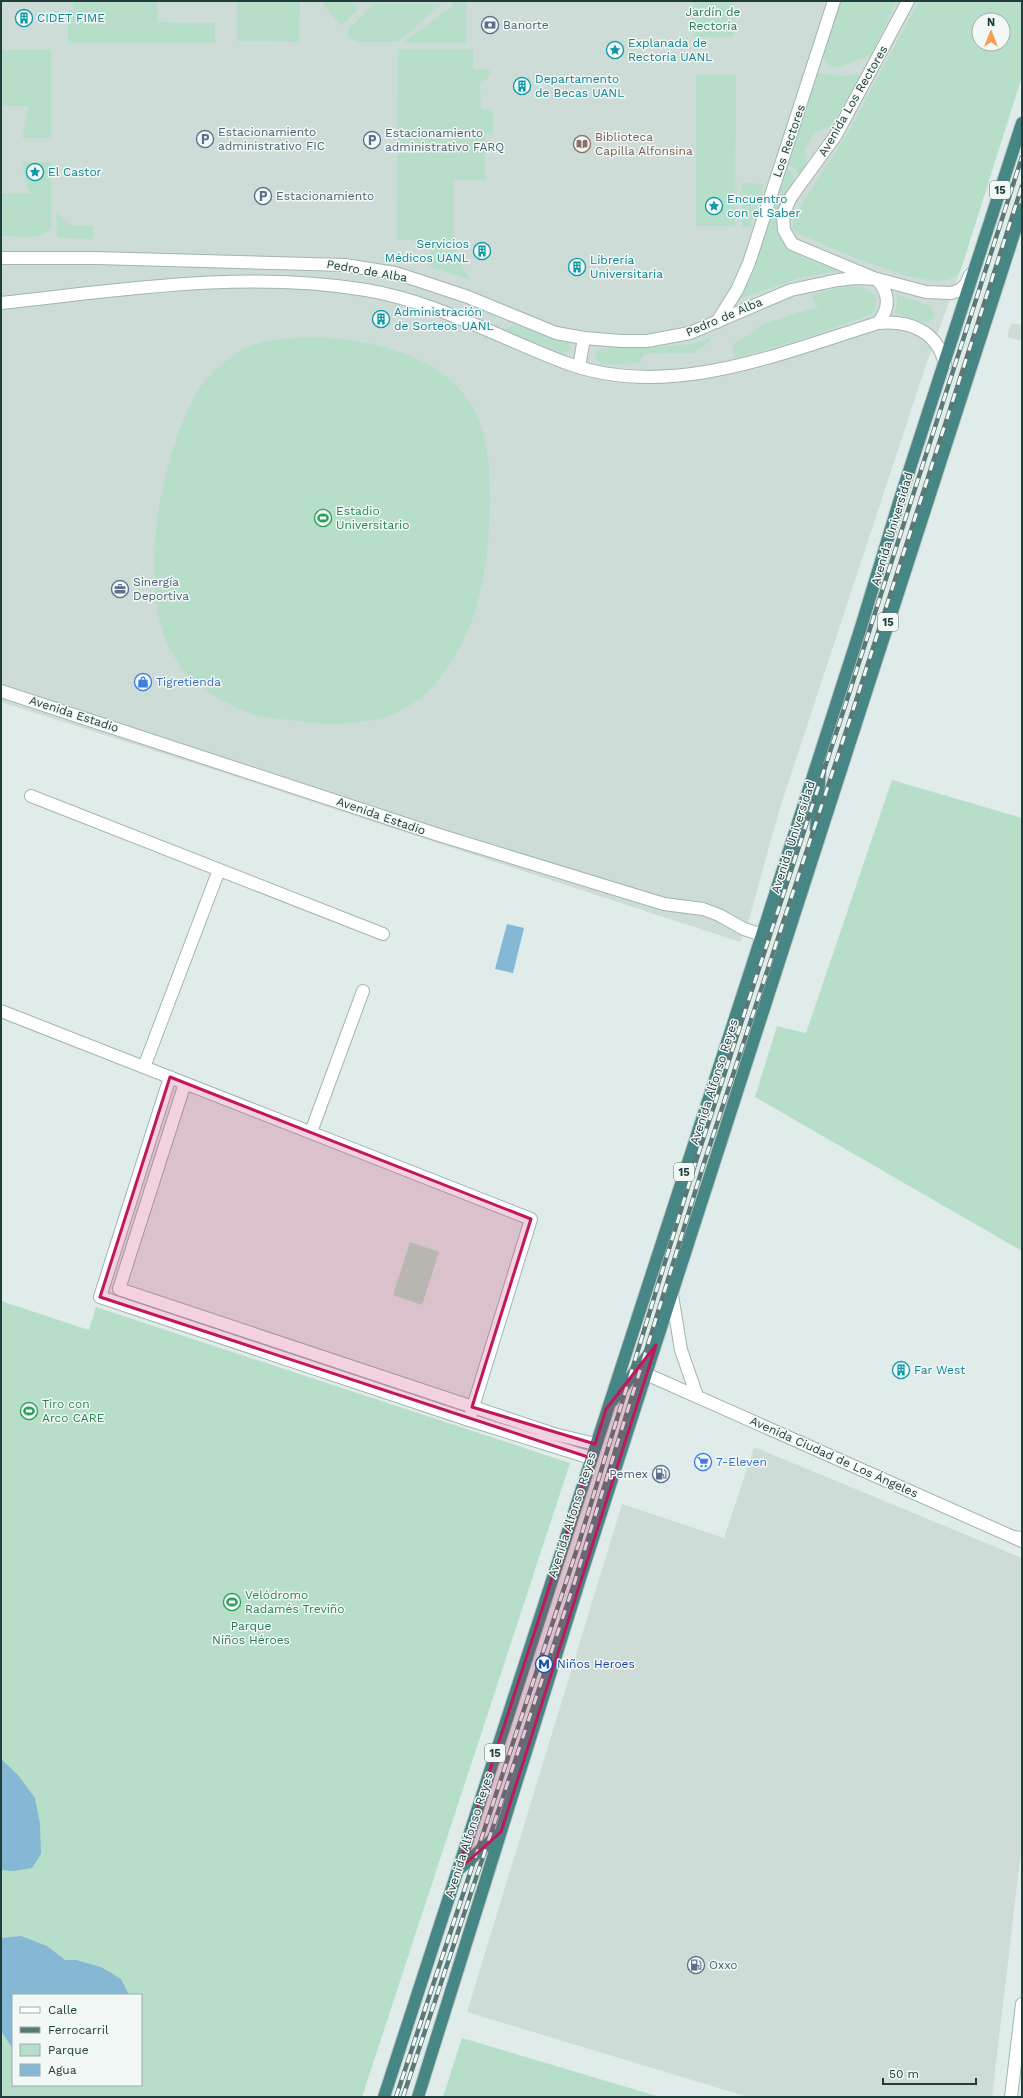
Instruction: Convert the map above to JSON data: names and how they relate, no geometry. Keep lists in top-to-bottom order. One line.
{"streets":{"highway":["15","Avenida Universidad","Avenida Alfonso Reyes"],"street":["Avenida Los Rectores","Los Rectores","Pedro de Alba","Avenida Estadio","Avenida Ciudad de Los Ángeles"]},"crossings":[["Avenida Los Rectores","Pedro de Alba"],["Los Rectores","Pedro de Alba"],["Pedro de Alba","Avenida Universidad"],["Avenida Universidad","Avenida Estadio"],["Avenida Universidad","Avenida Alfonso Reyes"],["Avenida Estadio","Avenida Alfonso Reyes"],["Avenida Alfonso Reyes","Avenida Ciudad de Los Ángeles"]],"parks":["Jardín de Rectoría","Parque Niños Héroes"],"places":{"building":["CIDET FIME","Departamento de Becas UANL","Servicios Médicos UANL","Librería Universitaria","Administración de Sorteos UANL","Far West"],"bank":["Banorte"],"place":["Explanada de Rectoría UANL","El Castor","Encuentro con el Saber"],"parking":["Estacionamiento administrativo FIC","Estacionamiento administrativo FARQ","Estacionamiento"],"library":["Biblioteca Capilla Alfonsina"],"sports":["Estadio Universitario","Tiro con Arco CARE","Velódromo Radamés Treviño"],"office":["Sinergía Deportiva"],"shop":["Tigretienda"],"supermarket":["7-Eleven"],"fuel station":["Pemex","Oxxo"],"metro station":["Niños Heroes"]},"legend":["Calle","Ferrocarril","Parque","Agua"],"scale_bar":"50 m","north":"top"}
